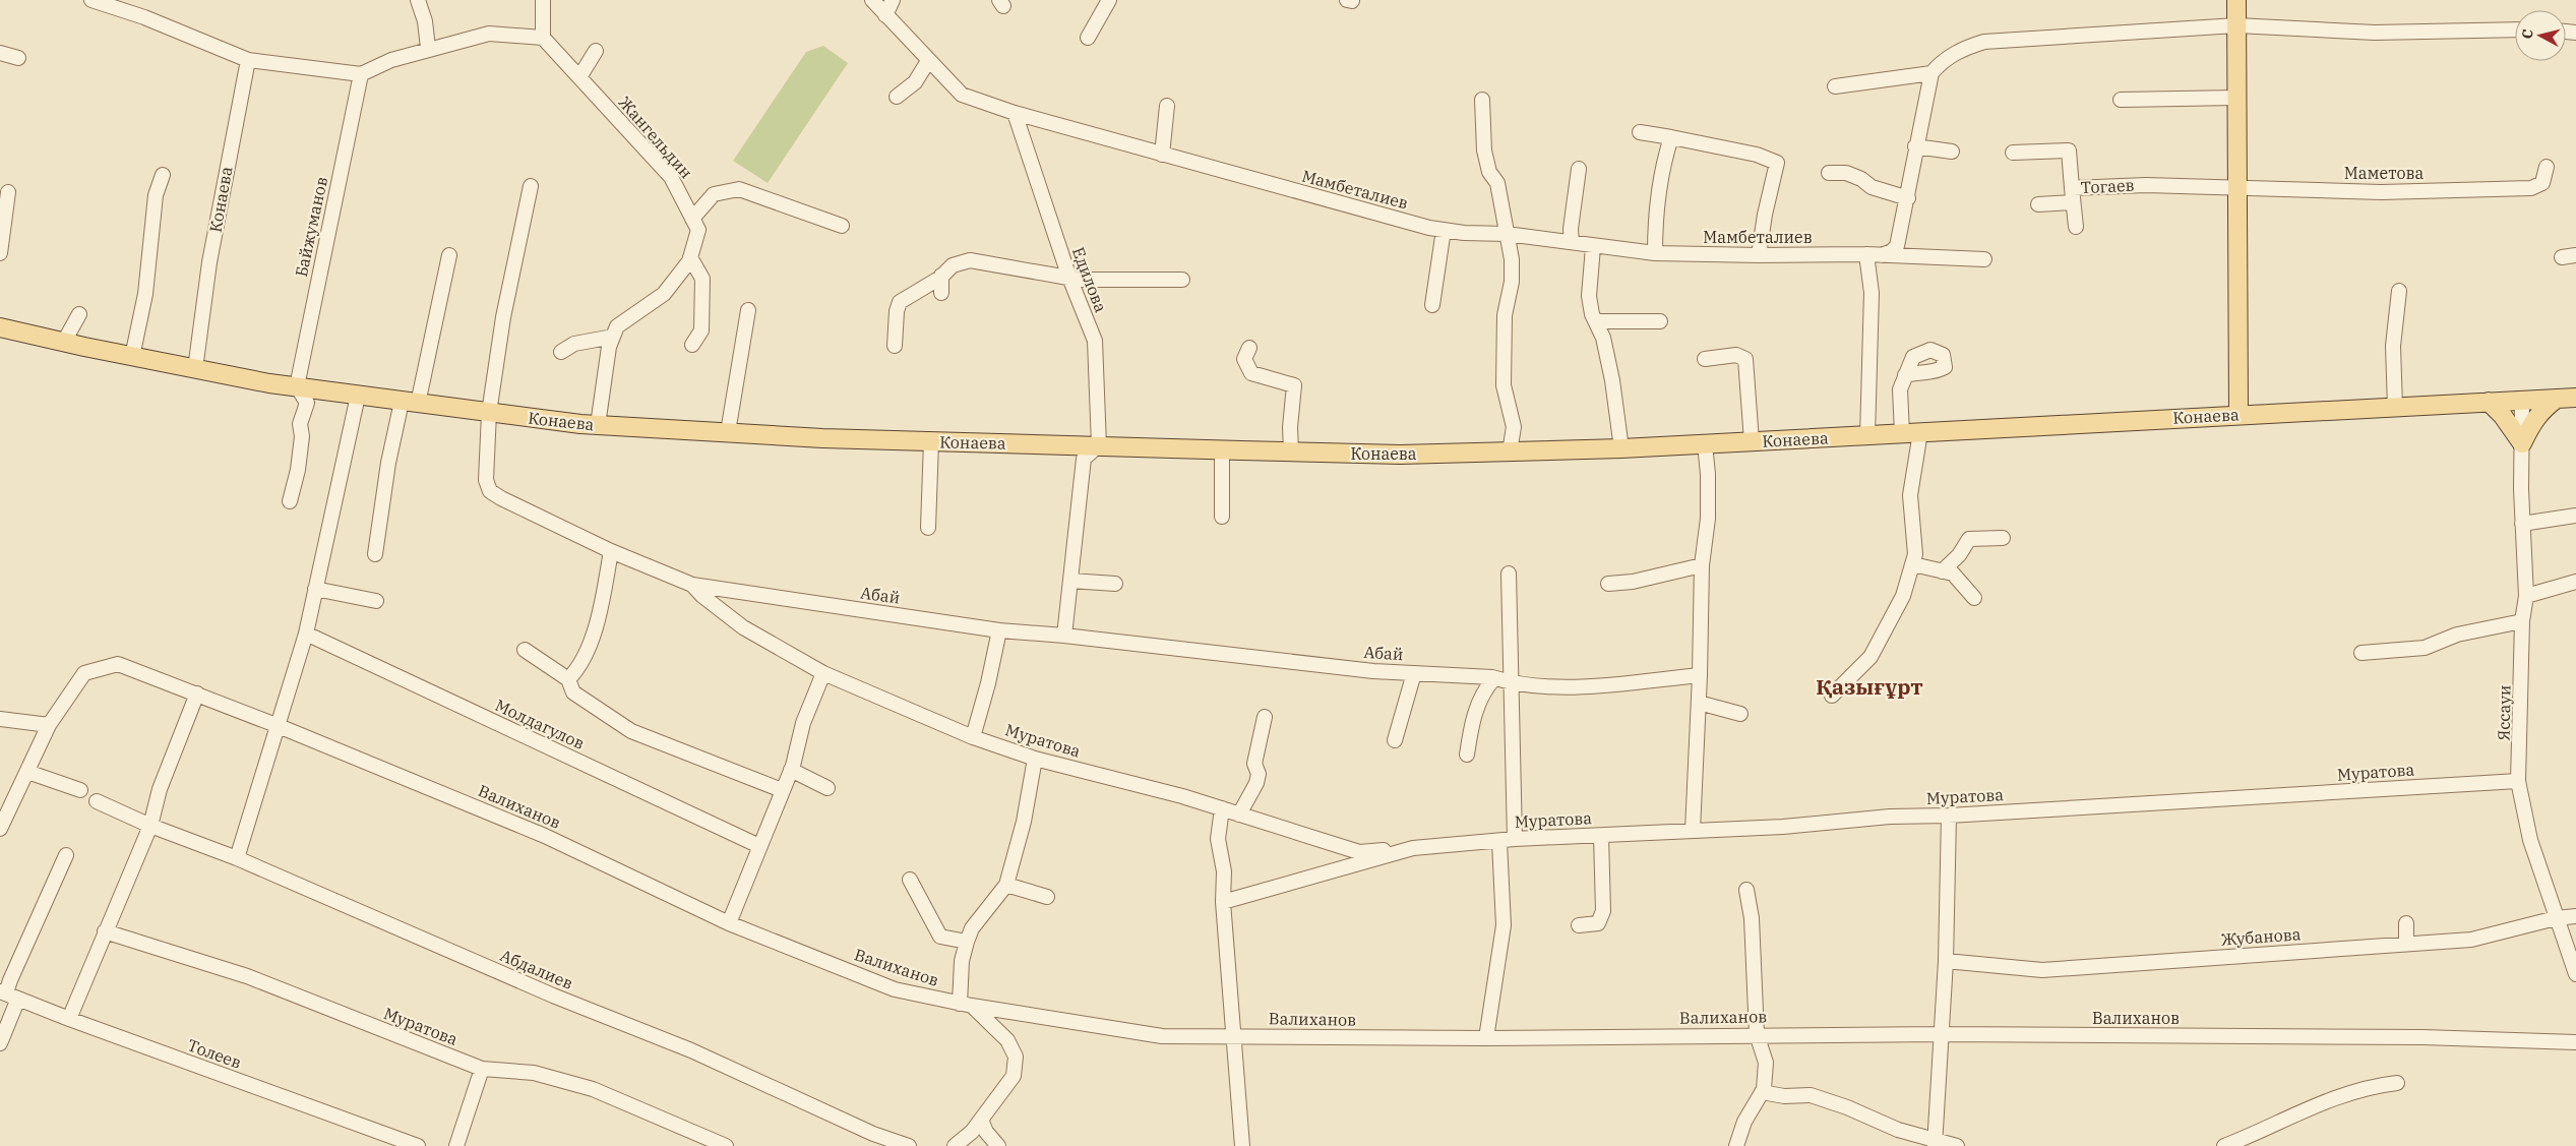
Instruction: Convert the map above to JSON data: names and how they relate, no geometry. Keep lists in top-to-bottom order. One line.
{"streets":{"main road":["Конаева"],"street":["Жангельдин","Маметова","Тогаев","Мамбеталиев","Байжуманов","Едилова","Абай","Яссауи","Молдагулов","Муратова","Валиханов","Жубанова","Абдалиев","Толеев"]},"crossings":[["Жангельдин","Конаева"],["Маметова","Тогаев"],["Мамбеталиев","Едилова"],["Конаева","Байжуманов"],["Конаева","Едилова"],["Конаева","Яссауи"],["Абай","Муратова"],["Яссауи","Муратова"],["Яссауи","Жубанова"]],"districts":["Қазығұрт"],"north":"left"}
